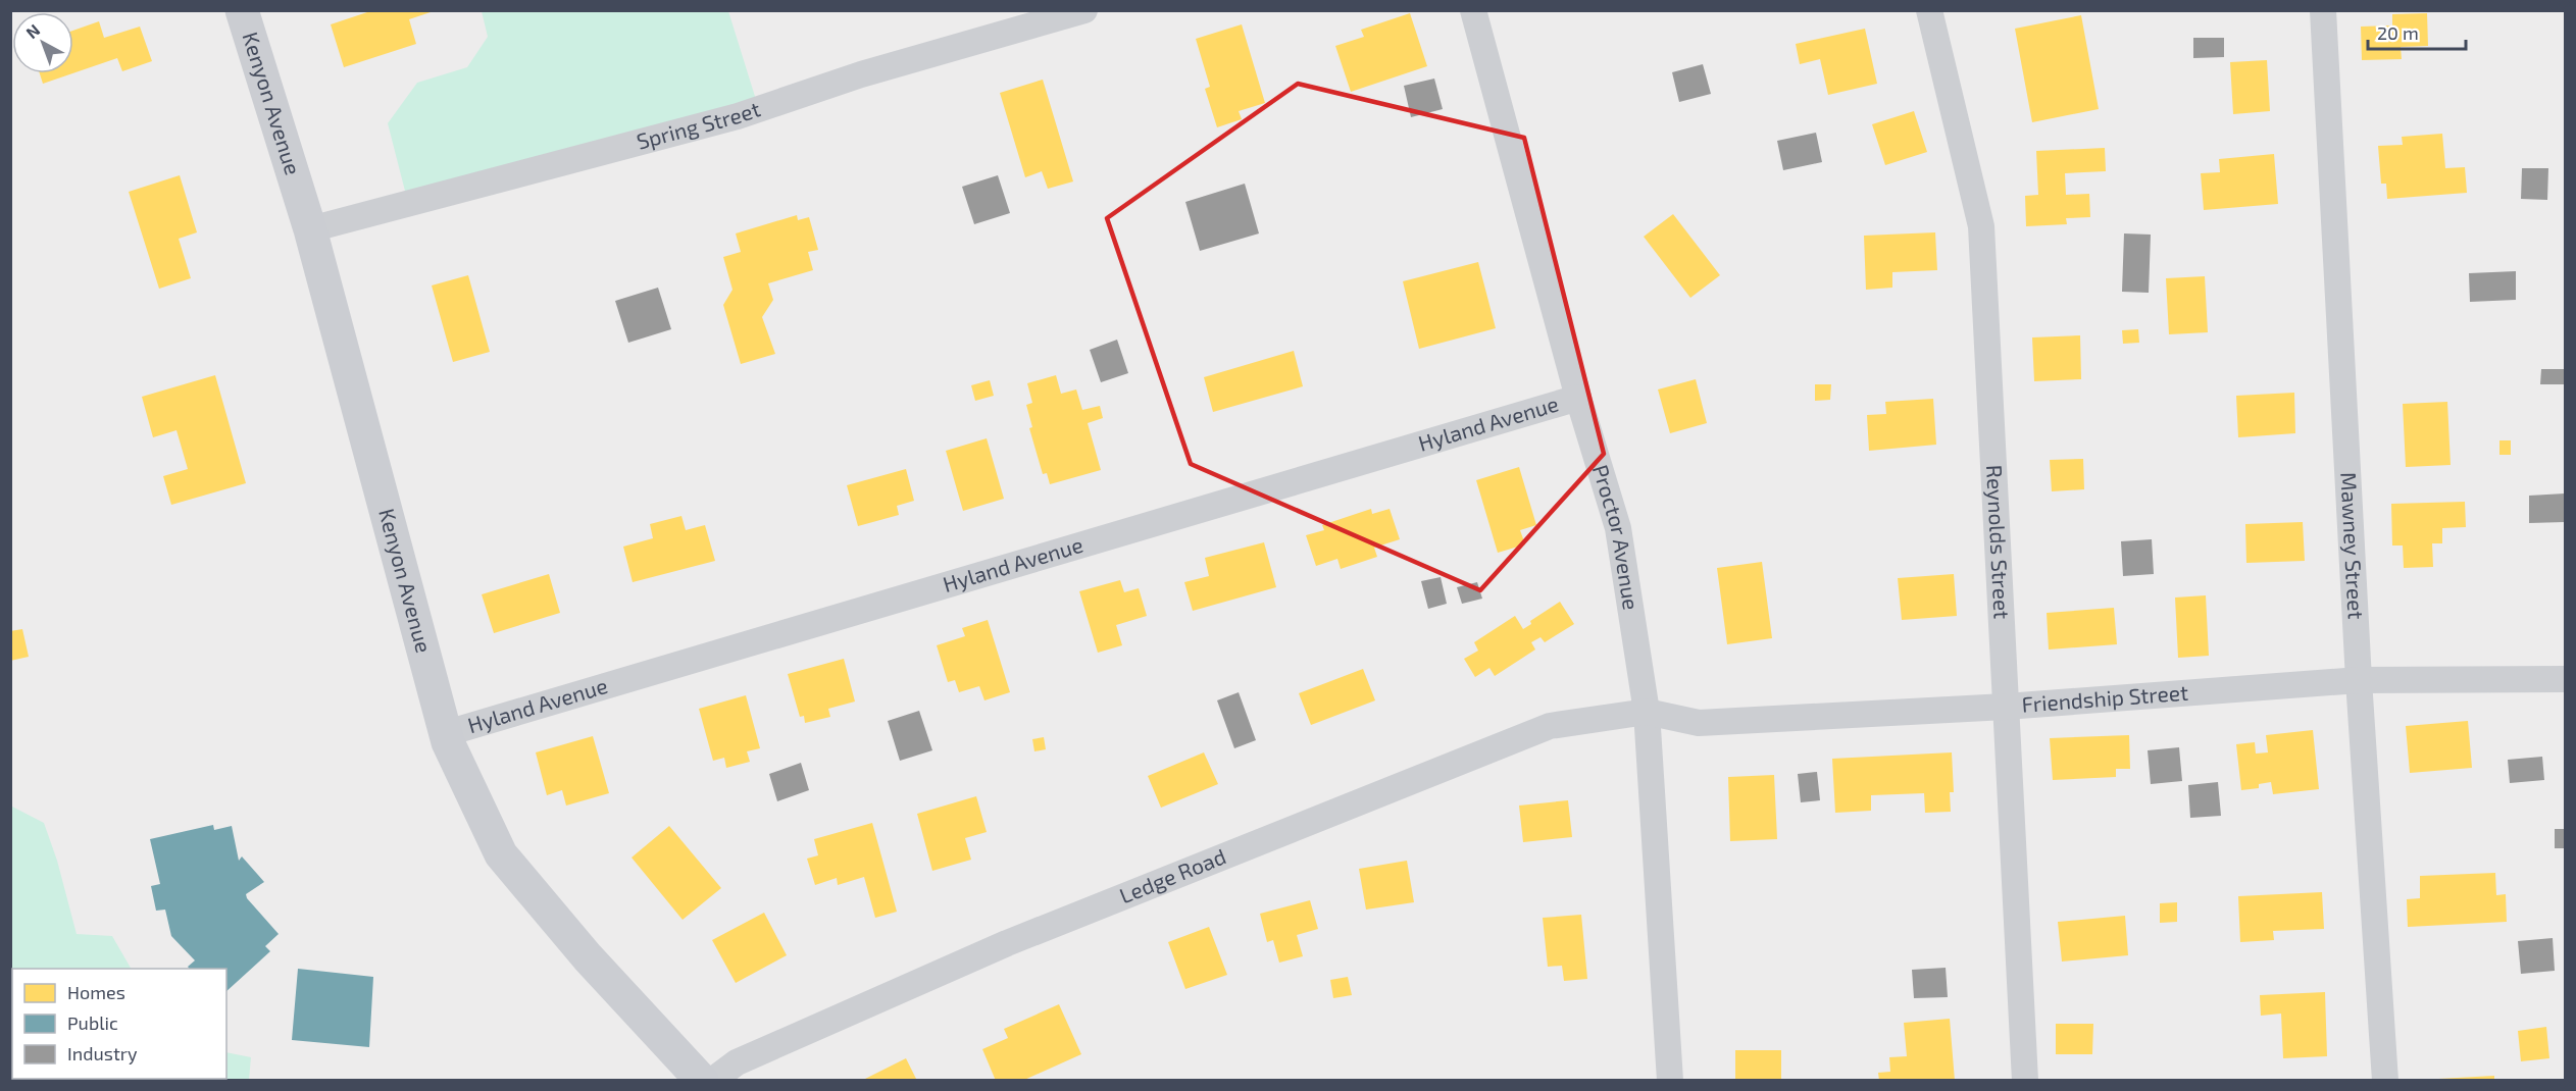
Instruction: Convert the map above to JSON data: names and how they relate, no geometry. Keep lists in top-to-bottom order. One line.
{"streets":{"street":["Kenyon Avenue","Spring Street","Hyland Avenue","Proctor Avenue","Reynolds Street","Mawney Street","Friendship Street","Ledge Road"]},"crossings":[["Kenyon Avenue","Spring Street"],["Kenyon Avenue","Hyland Avenue"],["Hyland Avenue","Proctor Avenue"],["Proctor Avenue","Friendship Street"],["Proctor Avenue","Ledge Road"],["Reynolds Street","Friendship Street"],["Mawney Street","Friendship Street"],["Friendship Street","Ledge Road"]],"legend":["Homes","Public","Industry"],"scale_bar":"20 m","north":"top left"}
